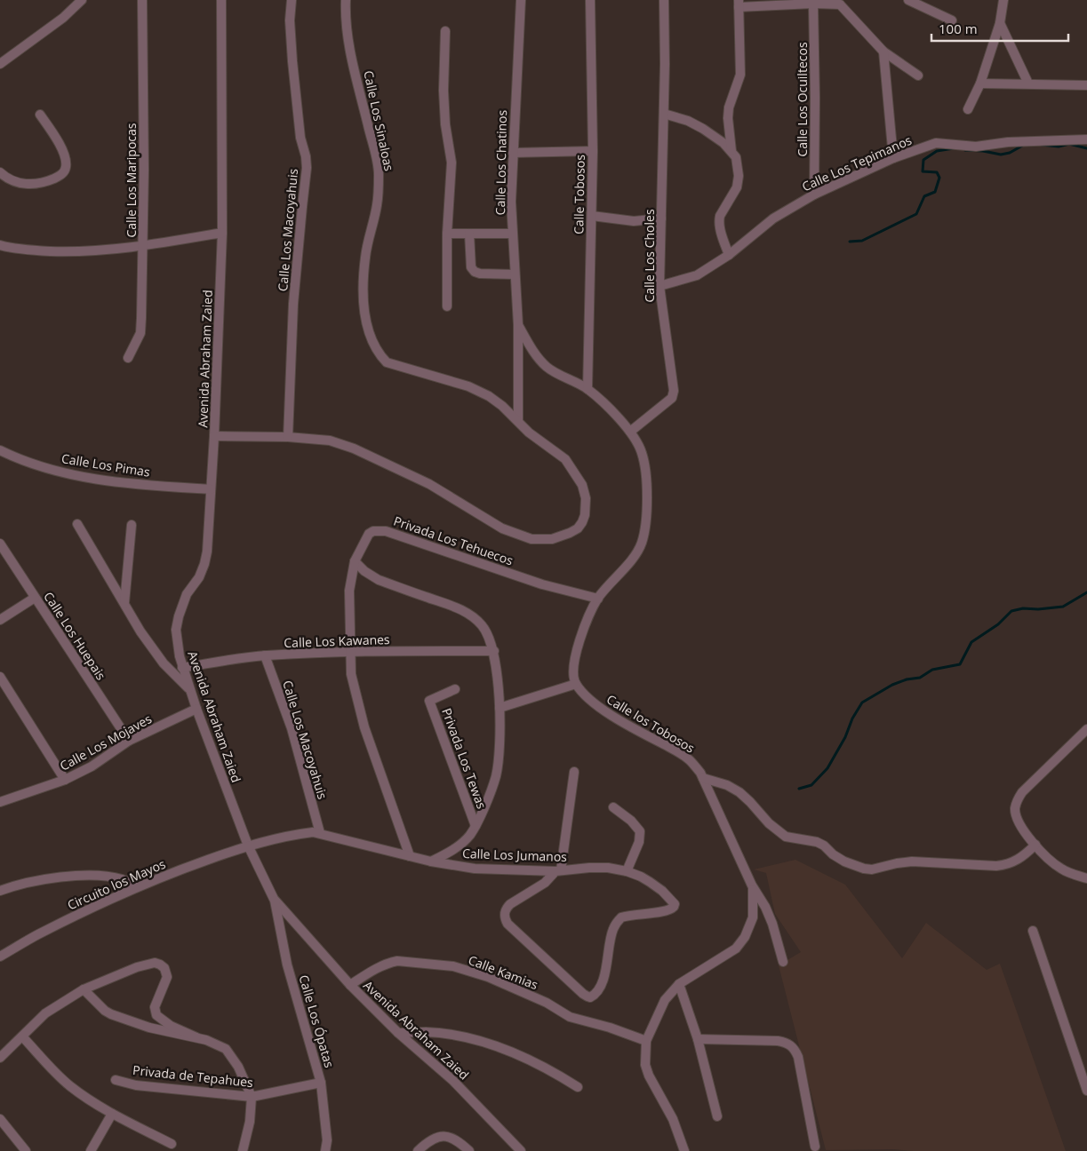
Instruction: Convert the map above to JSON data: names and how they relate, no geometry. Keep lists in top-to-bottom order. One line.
{"streets":{"street":["Calle Los Ocuiltecos","Calle Los Sinaloas","Calle Los Chatinos","Calle Los Tepimanos","Calle Los Maripocas","Calle Tobosos","Calle Los Macoyahuis","Calle Los Choles","Avenida Abraham Zaied","Calle Los Pimas","Privada Los Tehuecos","Calle Los Huepais","Calle Los Kawanes","Calle los Tobosos","Calle Los Mojaves","Privada Los Tewas","Calle Los Jumanos","Circuito los Mayos","Calle Kamias","Calle Los Ópatas","Privada de Tepahues"]},"crossings":[["Calle Los Ocuiltecos","Calle Los Tepimanos"],["Calle Los Sinaloas","Calle Los Chatinos"],["Calle Los Sinaloas","Calle Los Macoyahuis"],["Calle Los Chatinos","Calle Tobosos"],["Calle Los Chatinos","Calle Los Choles"],["Calle Los Chatinos","Privada Los Tehuecos"],["Calle Los Chatinos","Calle los Tobosos"],["Calle Los Tepimanos","Calle Los Choles"],["Calle Los Macoyahuis","Calle Los Kawanes"],["Calle Los Macoyahuis","Calle Los Jumanos"],["Avenida Abraham Zaied","Calle Los Pimas"],["Avenida Abraham Zaied","Calle Los Kawanes"],["Avenida Abraham Zaied","Calle Los Mojaves"],["Avenida Abraham Zaied","Calle Los Jumanos"],["Avenida Abraham Zaied","Circuito los Mayos"],["Avenida Abraham Zaied","Calle Kamias"],["Avenida Abraham Zaied","Calle Los Ópatas"],["Privada Los Tehuecos","Calle Los Kawanes"],["Privada Los Tehuecos","Calle Los Jumanos"],["Calle Los Huepais","Calle Los Mojaves"],["Calle Los Jumanos","Circuito los Mayos"],["Calle Los Ópatas","Privada de Tepahues"]],"scale_bar":"100 m"}
